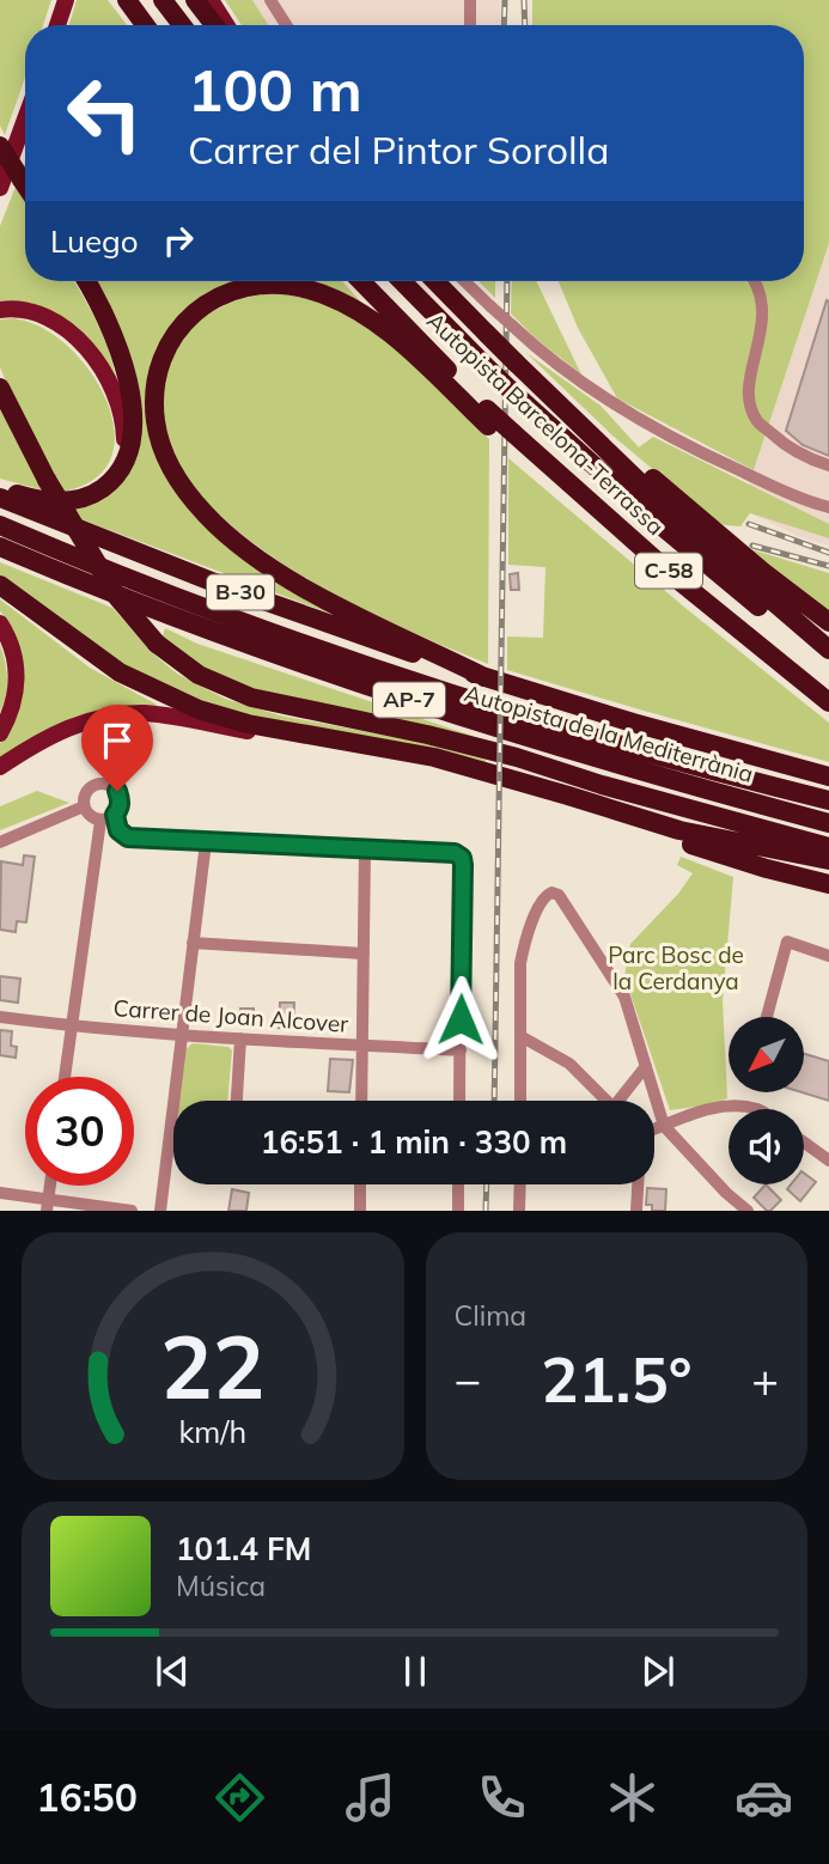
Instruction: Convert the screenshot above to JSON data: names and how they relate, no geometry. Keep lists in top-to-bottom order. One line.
{"streets":{"highway":["Autopista Barcelona-Terrassa","C-58","B-30","AP-7","Autopista de la Mediterrània"],"street":["Carrer de Joan Alcover"]},"parks":["Parc Bosc de la Cerdanya"],"north":"bottom left","page":{"turn":["100 m","Carrer del Pintor Sorolla"],"then":"Luego","limit":"30","trip":"16:51 · 1 min · 330 m","tile":"Clima","heat":["−","21.5°","+"],"song":["101.4 FM","Música"],"tabs":"16:50","gauge":["22","km/h"]}}
